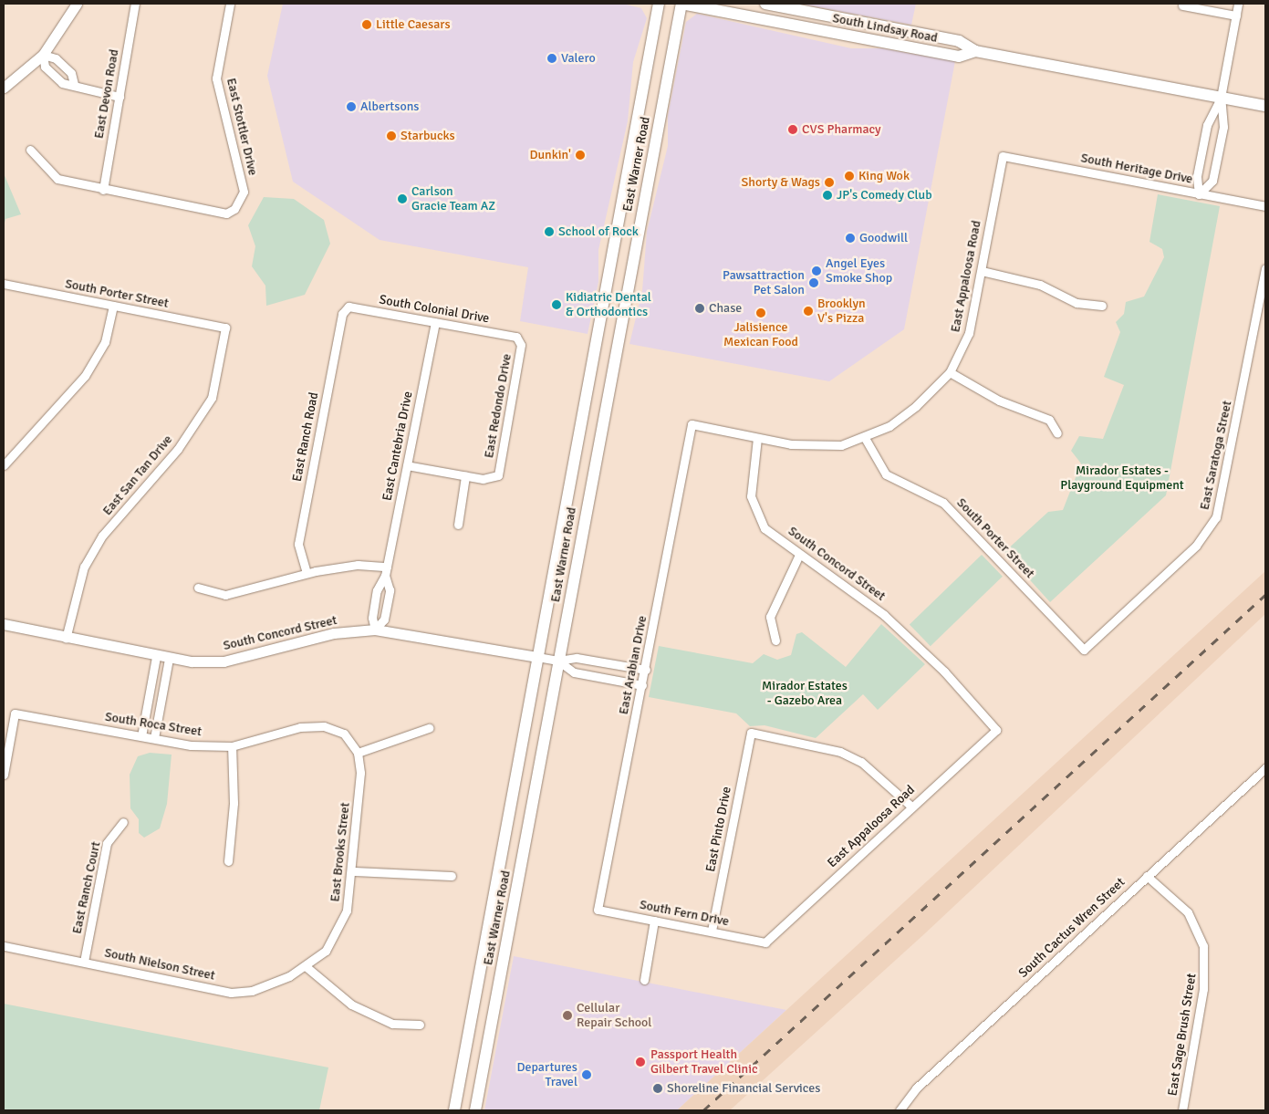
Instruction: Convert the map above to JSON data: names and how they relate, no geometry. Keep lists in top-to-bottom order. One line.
{"streets":{"main road":["South Lindsay Road","East Warner Road"],"street":["East Devon Road","East Stottler Drive","South Heritage Drive","East Appaloosa Road","South Porter Street","South Colonial Drive","East Redondo Drive","East Ranch Road","East Cantebria Drive","East Saratoga Street","East San Tan Drive","South Concord Street","East Arabian Drive","South Roca Street","East Pinto Drive","East Brooks Street","East Ranch Court","South Fern Drive","South Cactus Wren Street","South Nielson Street","East Sage Brush Street"]},"crossings":[["South Lindsay Road","East Warner Road"],["East Devon Road","East Stottler Drive"],["East Warner Road","South Concord Street"],["South Heritage Drive","East Appaloosa Road"],["East Appaloosa Road","South Porter Street"],["East Appaloosa Road","South Concord Street"],["East Appaloosa Road","East Pinto Drive"],["East Appaloosa Road","South Fern Drive"],["South Porter Street","East Saratoga Street"],["South Porter Street","East San Tan Drive"],["South Colonial Drive","East Redondo Drive"],["South Colonial Drive","East Ranch Road"],["South Colonial Drive","East Cantebria Drive"],["East Cantebria Drive","South Concord Street"],["East San Tan Drive","South Concord Street"],["South Concord Street","East Arabian Drive"],["East Arabian Drive","South Fern Drive"],["South Roca Street","East Brooks Street"],["East Pinto Drive","South Fern Drive"],["East Brooks Street","South Nielson Street"],["East Ranch Court","South Nielson Street"],["South Cactus Wren Street","East Sage Brush Street"]],"parks":["Mirador Estates - Playground Equipment","Mirador Estates - Gazebo Area"],"places":["Little Caesars","Valero","Albertsons","CVS Pharmacy","Starbucks","Dunkin'","King Wok","Shorty & Wags","JP's Comedy Club","Carlson Gracie Team AZ","School of Rock","Goodwill","Angel Eyes Smoke Shop","Pawsattraction Pet Salon","Kidiatric Dental & Orthodontics","Chase","Brooklyn V's Pizza","Jalisience Mexican Food","Cellular Repair School","Passport Health Gilbert Travel Clinic","Departures Travel","Shoreline Financial Services"]}
